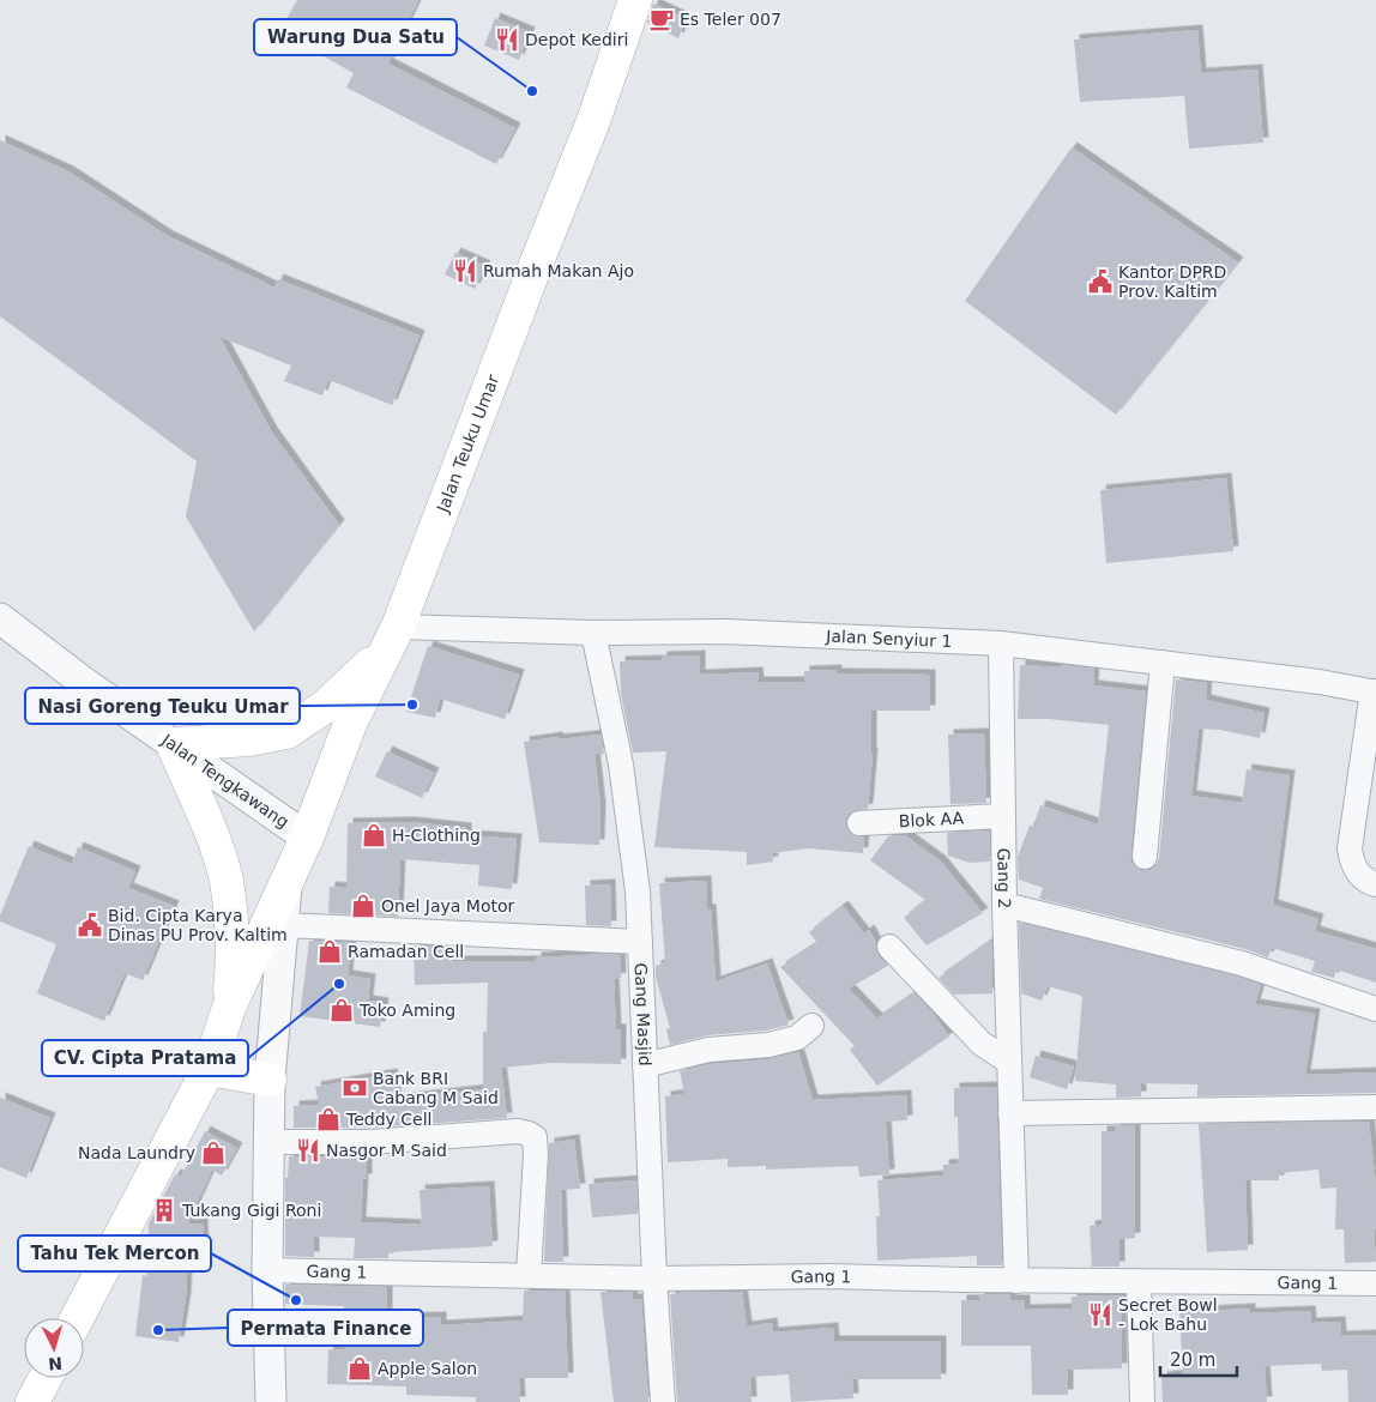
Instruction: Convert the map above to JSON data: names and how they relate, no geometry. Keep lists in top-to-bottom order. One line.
{"streets":{"main road":["Jalan Teuku Umar"],"street":["Jalan Senyiur 1","Jalan Tengkawang","Blok AA","Gang 2","Gang Masjid","Gang 1"]},"crossings":[["Jalan Teuku Umar","Jalan Senyiur 1"],["Jalan Teuku Umar","Jalan Tengkawang"],["Jalan Senyiur 1","Gang 2"],["Jalan Senyiur 1","Gang Masjid"],["Blok AA","Gang 2"],["Gang 2","Gang 1"],["Gang Masjid","Gang 1"]],"places":{"cafe":["Es Teler 007"],"restaurant":["Depot Kediri","Rumah Makan Ajo","Nasgor M Said","Secret Bowl - Lok Bahu"],"other":["Warung Dua Satu","Nasi Goreng Teuku Umar","CV. Cipta Pratama","Tahu Tek Mercon","Permata Finance"],"public building":["Kantor DPRD Prov. Kaltim","Bid. Cipta Karya Dinas PU Prov. Kaltim"],"shop":["H-Clothing","Onel Jaya Motor","Ramadan Cell","Toko Aming","Teddy Cell","Nada Laundry","Apple Salon"],"bank":["Bank BRI Cabang M Said"],"building":["Tukang Gigi Roni"]},"scale_bar":"20 m","north":"bottom"}
